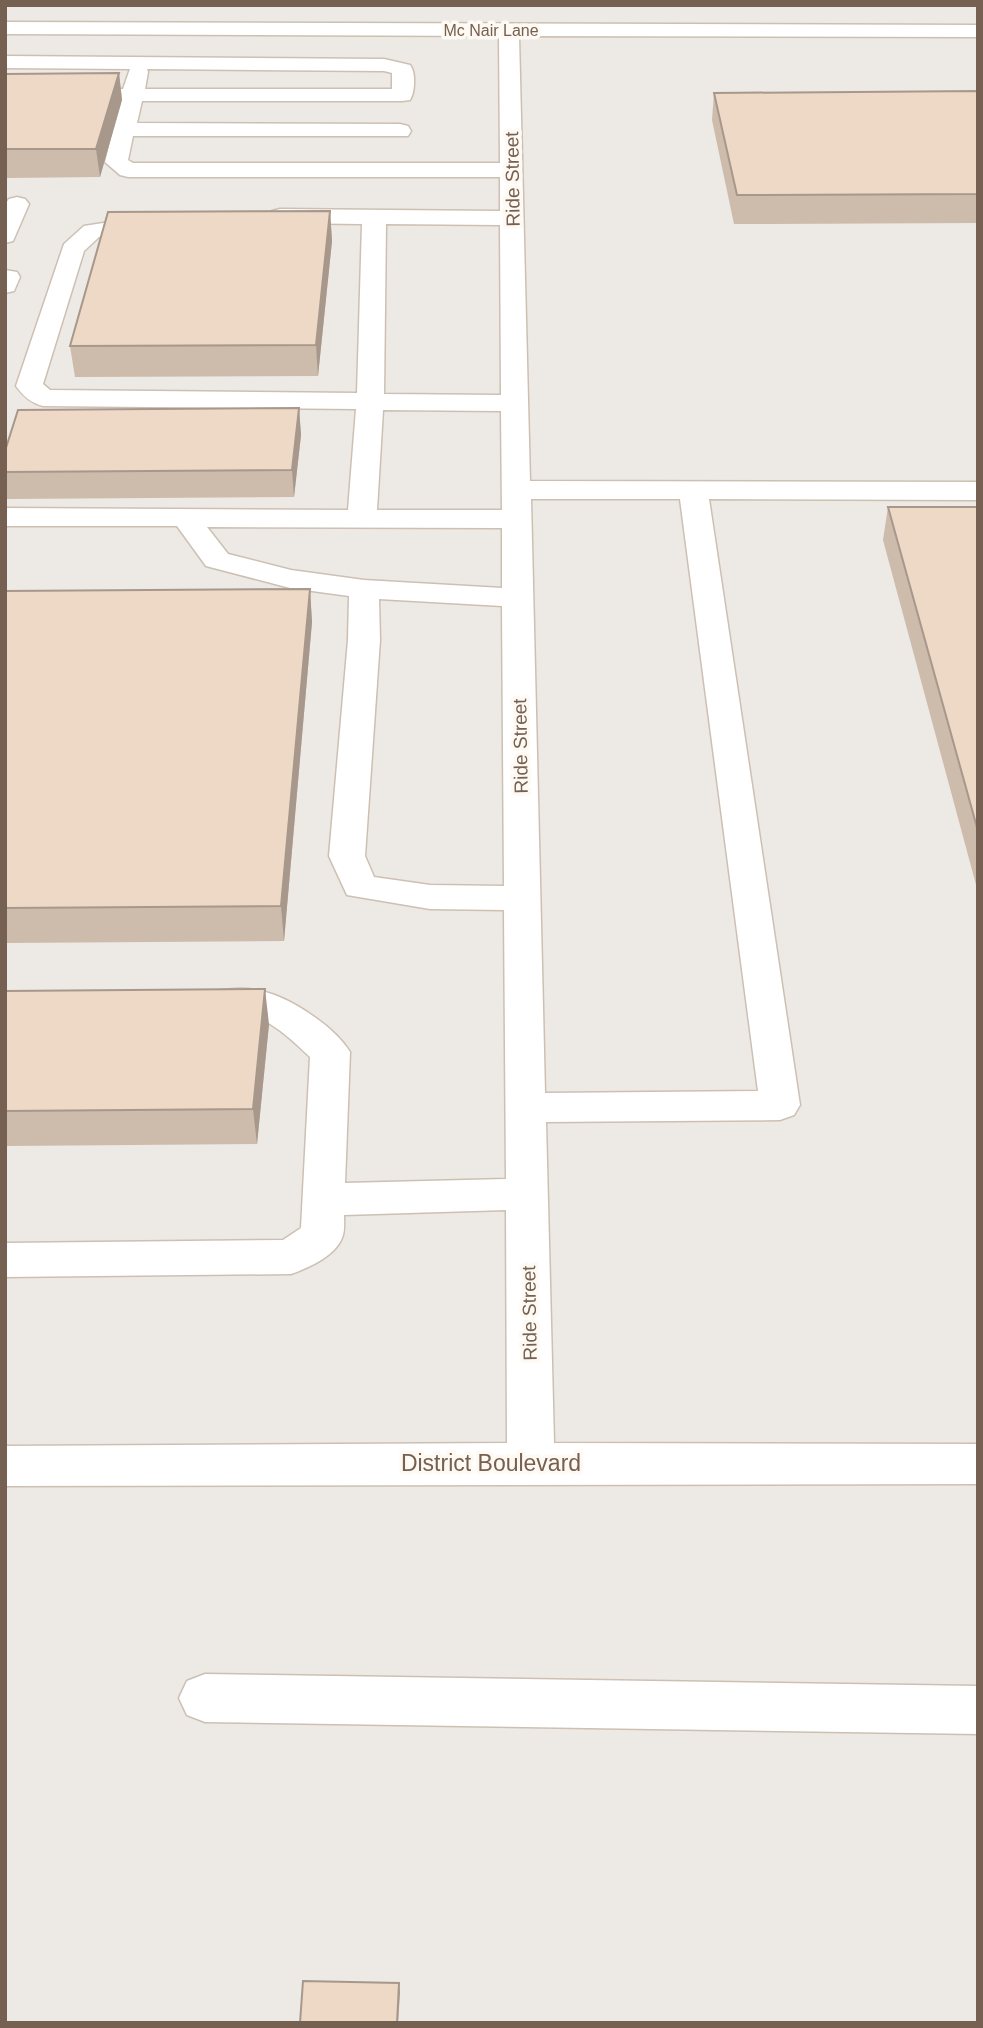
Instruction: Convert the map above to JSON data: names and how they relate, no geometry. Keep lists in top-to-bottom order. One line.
{"streets":{"street":["Mc Nair Lane","Ride Street","District Boulevard"]},"crossings":[["Mc Nair Lane","Ride Street"],["Ride Street","District Boulevard"]]}
